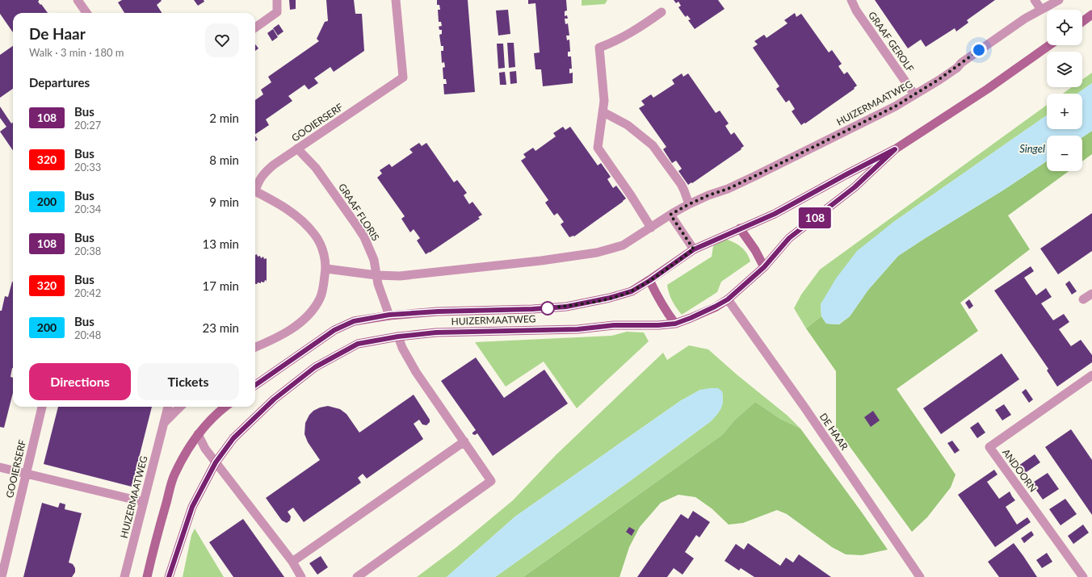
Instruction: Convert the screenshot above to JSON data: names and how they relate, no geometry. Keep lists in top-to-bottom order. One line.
{"streets":{"main road":["HUIZERMAATWEG"],"street":["GRAAF GEROLF","GOOIERSERF","GRAAF FLORIS","DE HAAR","ANDOORN"]},"crossings":[["GRAAF GEROLF","HUIZERMAATWEG"],["HUIZERMAATWEG","GRAAF FLORIS"],["HUIZERMAATWEG","DE HAAR"],["GOOIERSERF","GRAAF FLORIS"]],"water":["Singel"],"lines":["bus line 108"],"page":{"on_map":"108","map_buttons":["+","−"],"heading":[["De Haar","Walk · 3 min · 180 m"],"Departures"],"list":[{"mark":"108","name":"Bus","note":"20:27","value":"2 min"},{"mark":"320","name":"Bus","note":"20:33","value":"8 min"},{"mark":"200","name":"Bus","note":"20:34","value":"9 min"},{"mark":"108","name":"Bus","note":"20:38","value":"13 min"},{"mark":"320","name":"Bus","note":"20:42","value":"17 min"},{"mark":"200","name":"Bus","note":"20:48","value":"23 min"}],"buttons":["Directions","Tickets"]}}
